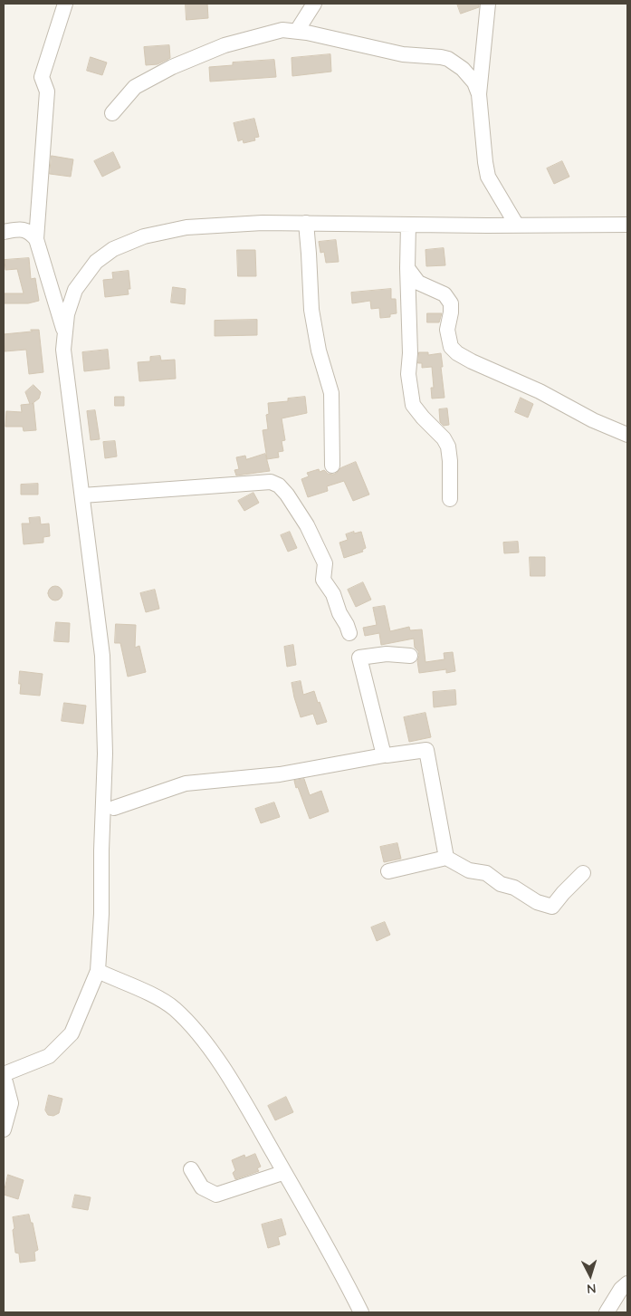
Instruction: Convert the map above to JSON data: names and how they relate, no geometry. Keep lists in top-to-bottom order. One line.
{"north":"bottom"}
